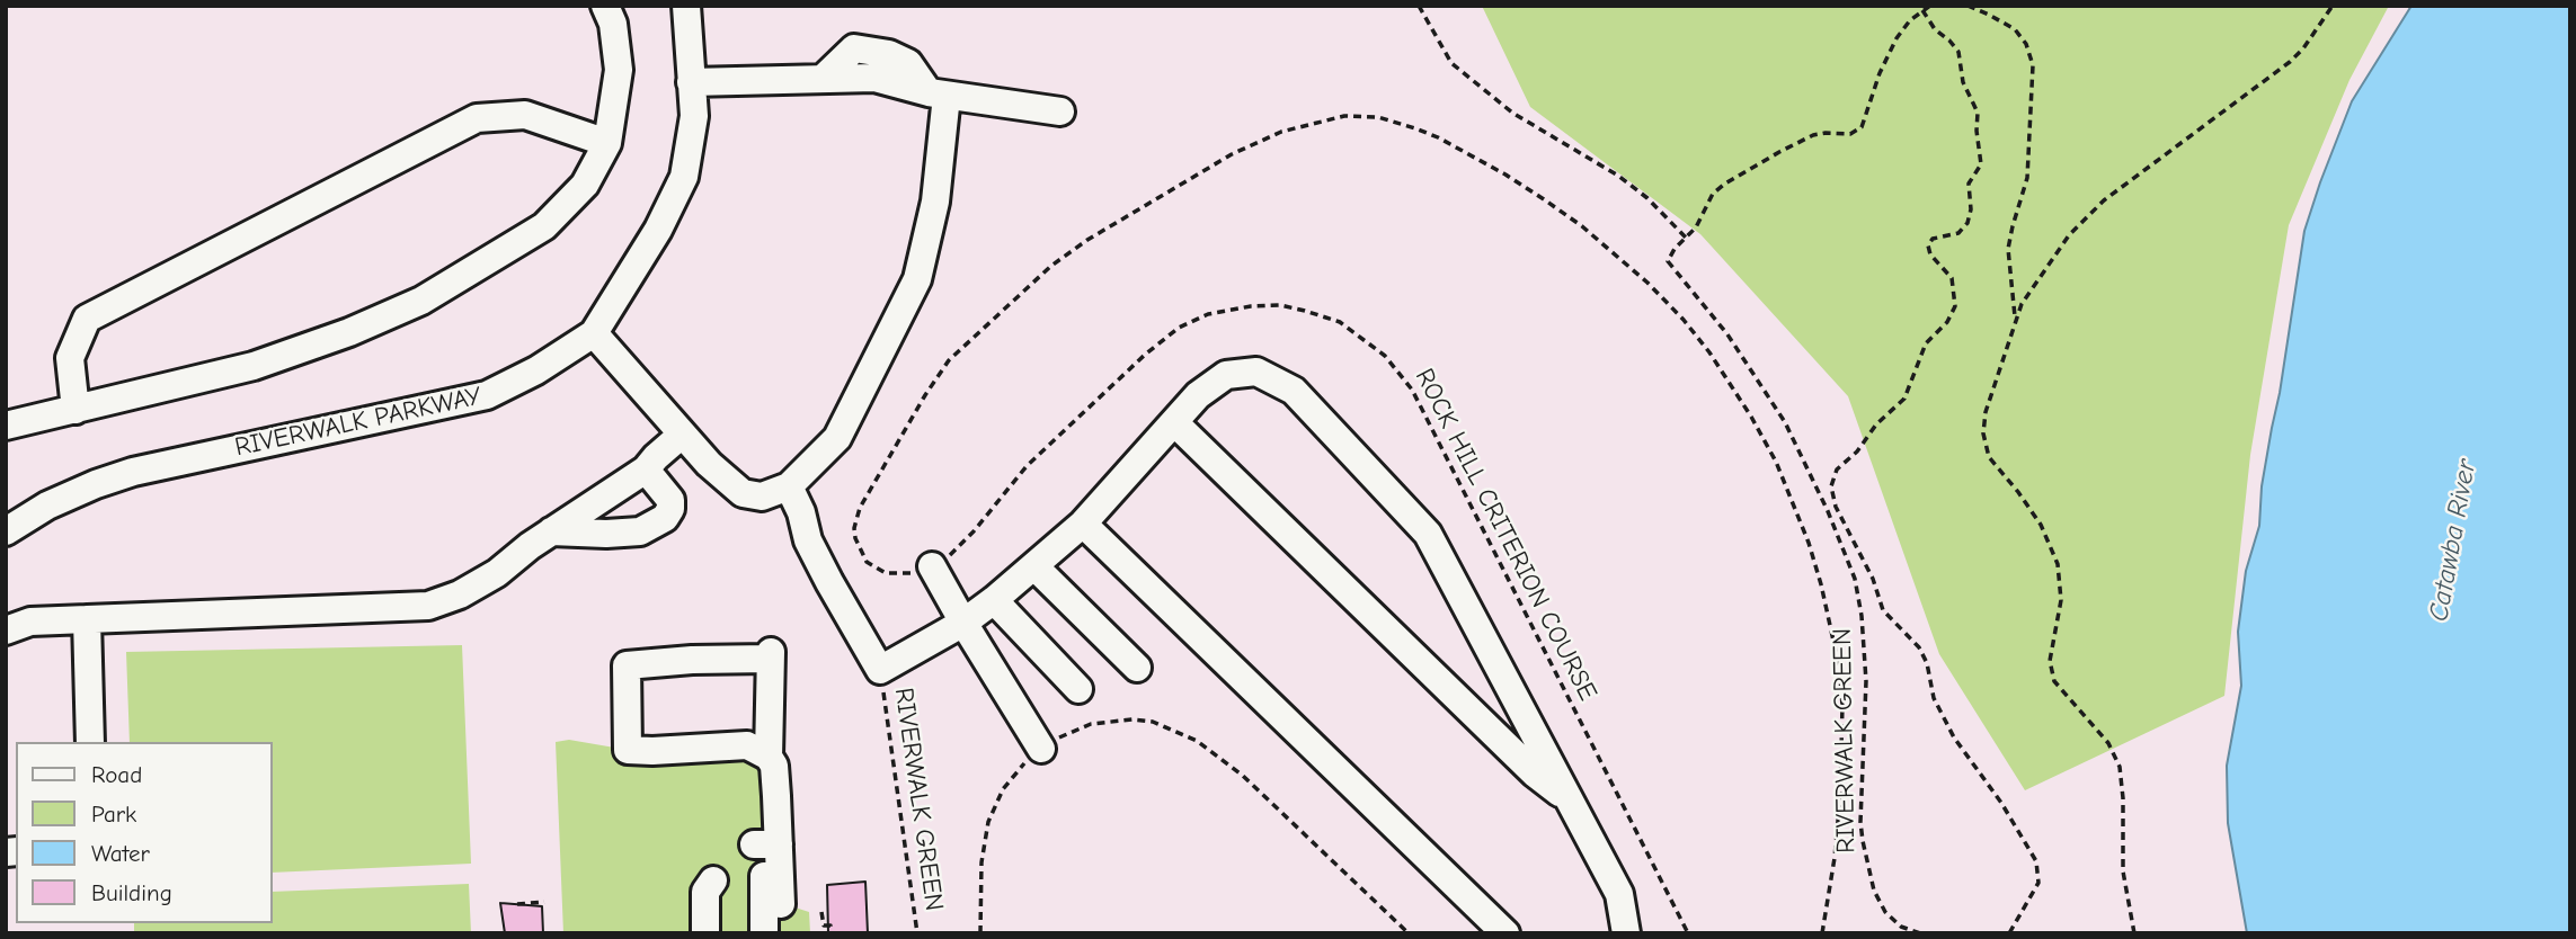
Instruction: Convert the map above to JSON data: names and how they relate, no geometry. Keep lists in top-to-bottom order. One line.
{"streets":{"street":["RIVERWALK PARKWAY"],"path":["ROCK HILL CRITERION COURSE","RIVERWALK GREEN"]},"water":["Catawba River"],"legend":["Road","Park","Water","Building"]}
